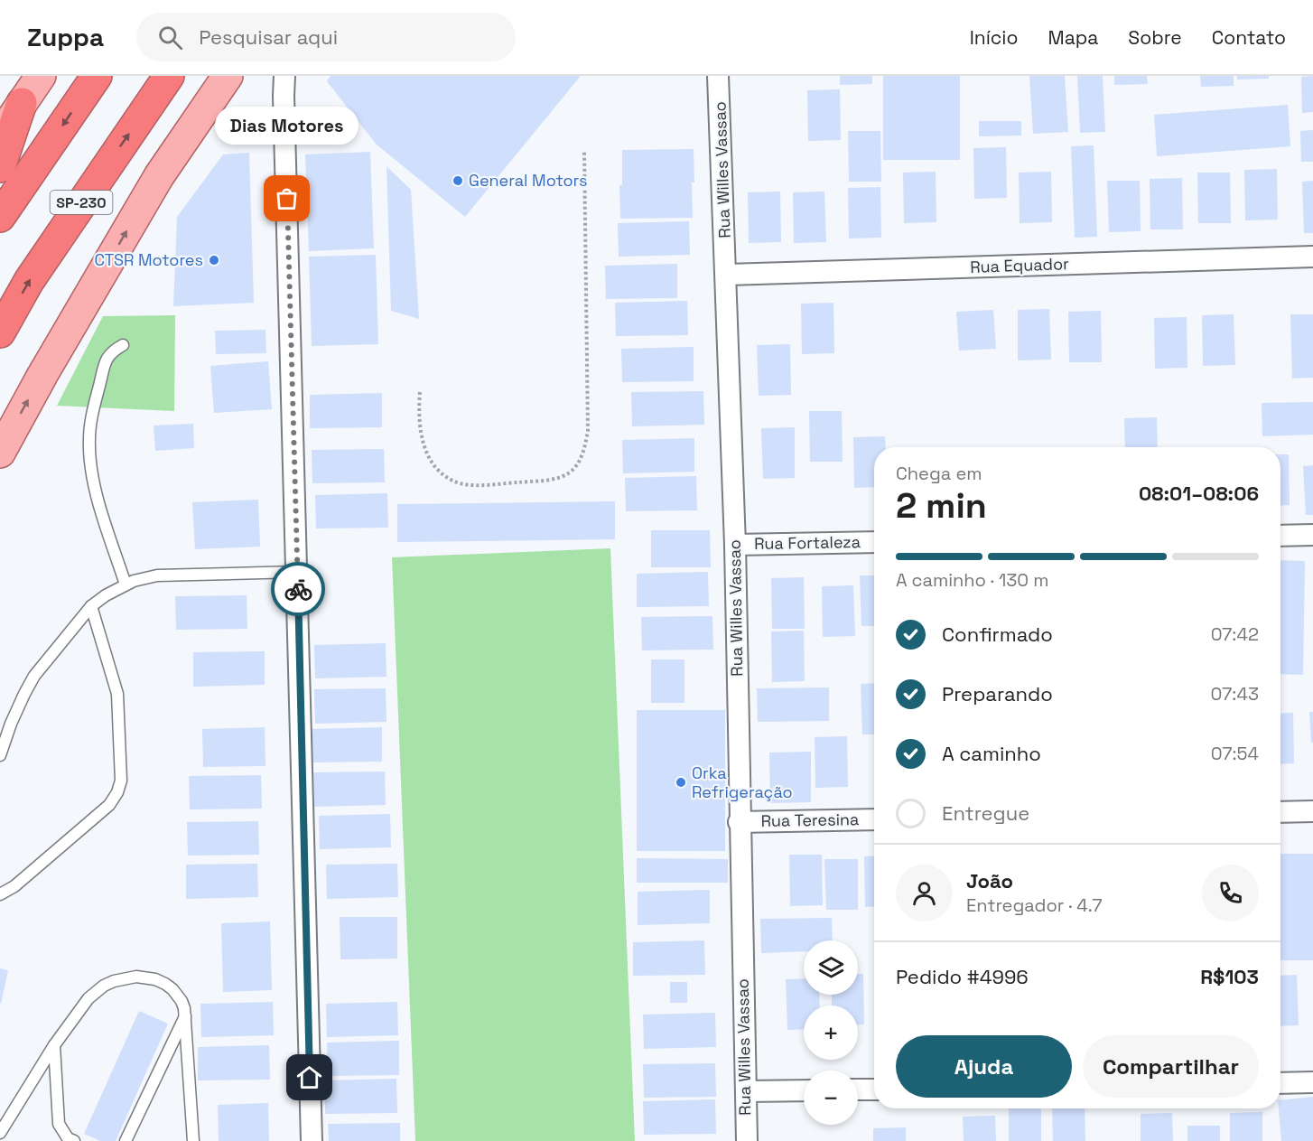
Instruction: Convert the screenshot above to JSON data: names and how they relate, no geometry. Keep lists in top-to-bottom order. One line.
{"streets":{"highway":["SP-230"],"street":["Rua Willes Vassao","Rua Equador","Rua Fortaleza","Rua Teresina"]},"crossings":[["Rua Willes Vassao","Rua Equador"],["Rua Willes Vassao","Rua Fortaleza"],["Rua Willes Vassao","Rua Teresina"]],"places":["General Motors","Dias Motores","CTSR Motores","Orka Refrigeração"],"page":{"header":"Zuppa","search":"Pesquisar aqui","nav":["Início","Mapa","Sobre","Contato"],"bubble":"Dias Motores","heading":["2 min","Chega em","08:01–08:06"],"panel":["João","Entregador · 4.7","Pedido #4996","R$103"],"bar":"A caminho · 130 m","list":[["Confirmado","07:42"],["Preparando","07:43"],["A caminho","07:54"],"Entregue"],"map_buttons":["+","−"],"buttons":["Ajuda","Compartilhar"]}}
